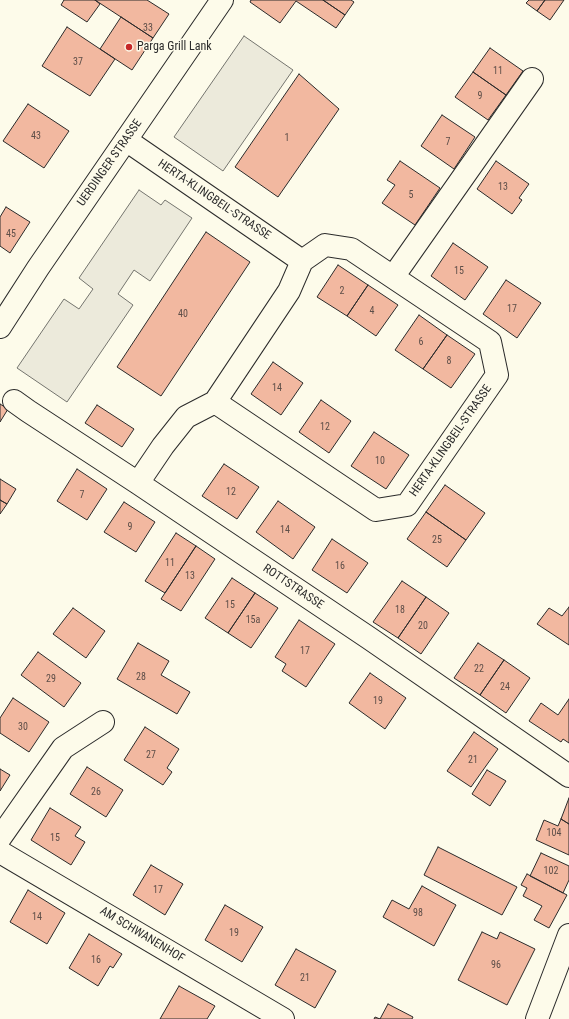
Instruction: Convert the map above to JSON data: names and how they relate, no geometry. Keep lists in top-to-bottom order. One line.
{"streets":{"street":["UERDINGER STRASSE","HERTA-KLINGBEIL-STRASSE","ROTTSTRASSE","AM SCHWANENHOF"]},"crossings":[["UERDINGER STRASSE","HERTA-KLINGBEIL-STRASSE"]],"places":["Parga Grill Lank"],"house_numbers":["33","37","11","9","43","1","7","13","5","45","15","2","17","4","40","6","8","14","12","10","12","7","9","14","25","11","16","13","15","18","15a","20","17","22","28","29","24","19","30","27","21","26","104","15","102","17","98","14","19","16","96","21"]}
